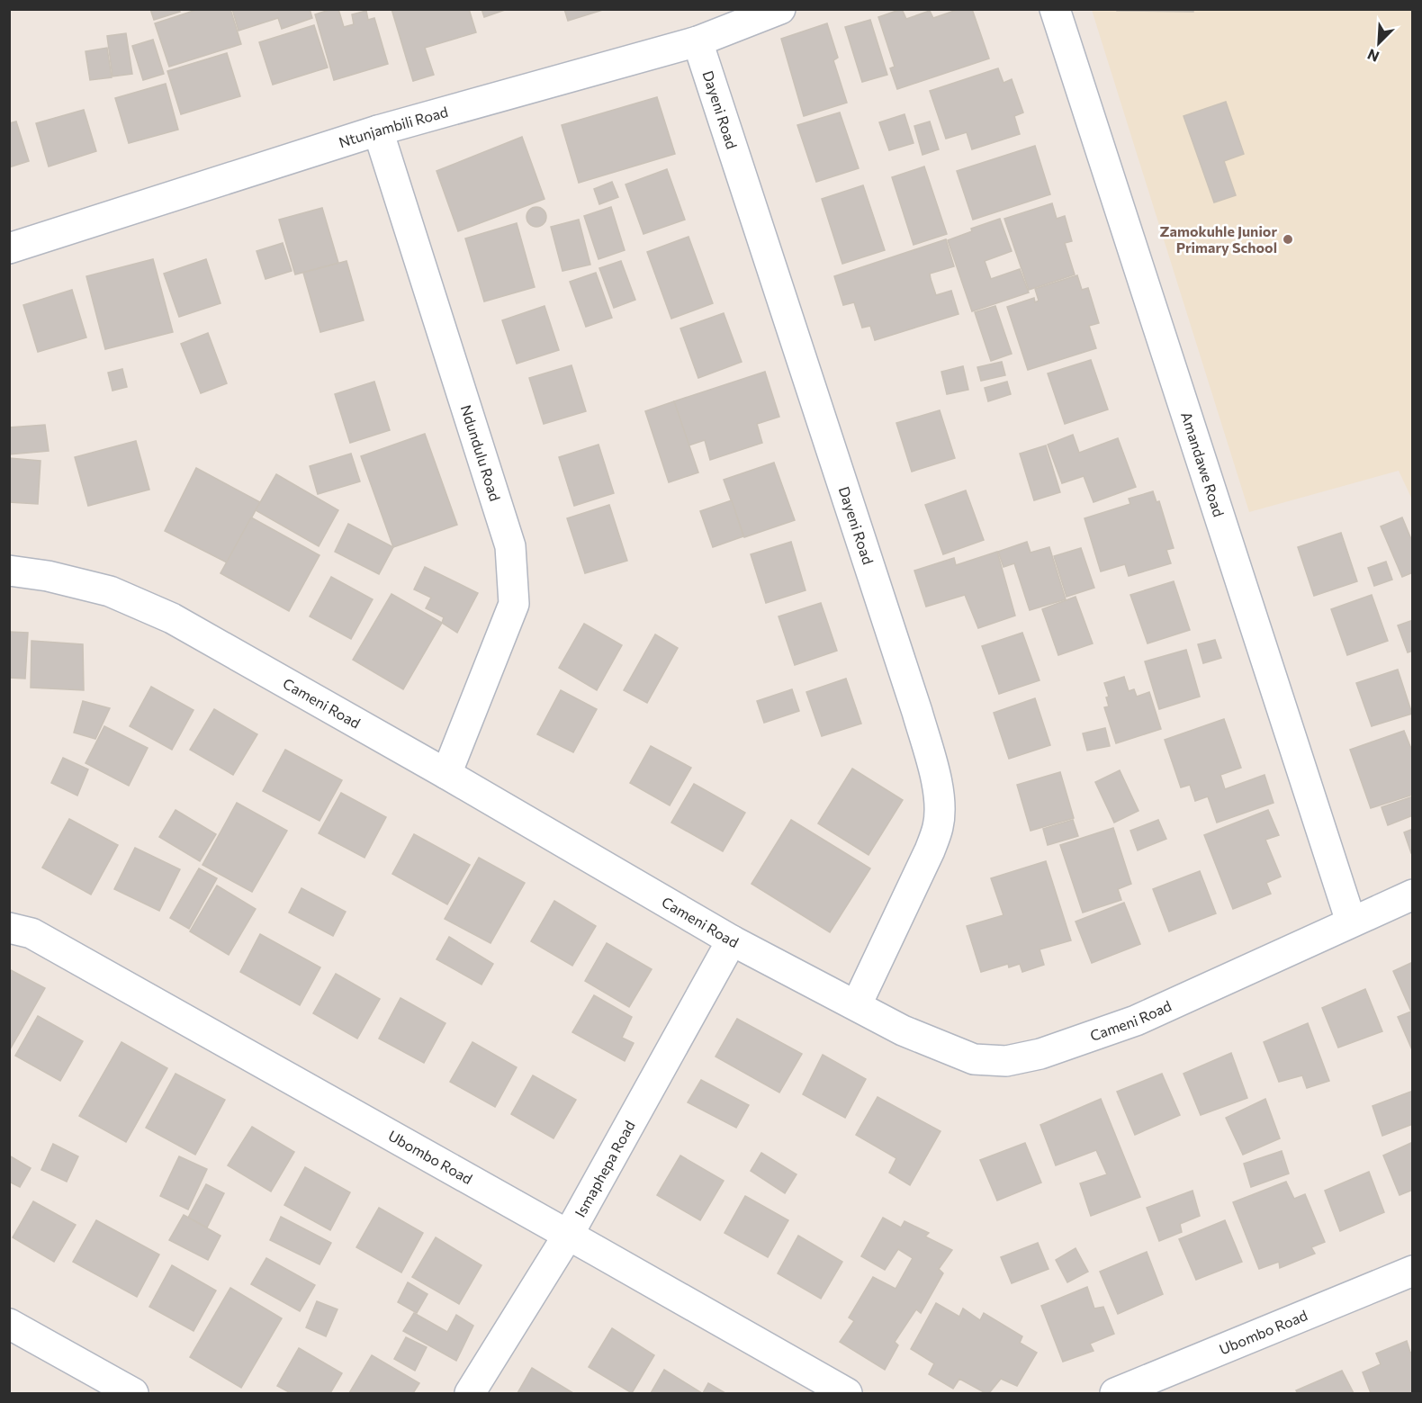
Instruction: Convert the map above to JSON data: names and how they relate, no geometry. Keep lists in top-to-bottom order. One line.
{"streets":{"street":["Dayeni Road","Ntunjambili Road","Ndundulu Road","Amandawe Road","Cameni Road","Ubombo Road","Ismaphepa Road"]},"crossings":[["Dayeni Road","Ntunjambili Road"],["Dayeni Road","Cameni Road"],["Ntunjambili Road","Ndundulu Road"],["Ndundulu Road","Cameni Road"],["Amandawe Road","Cameni Road"],["Cameni Road","Ismaphepa Road"],["Ubombo Road","Ismaphepa Road"]],"places":["Zamokuhle Junior Primary School"],"north":"bottom left"}
